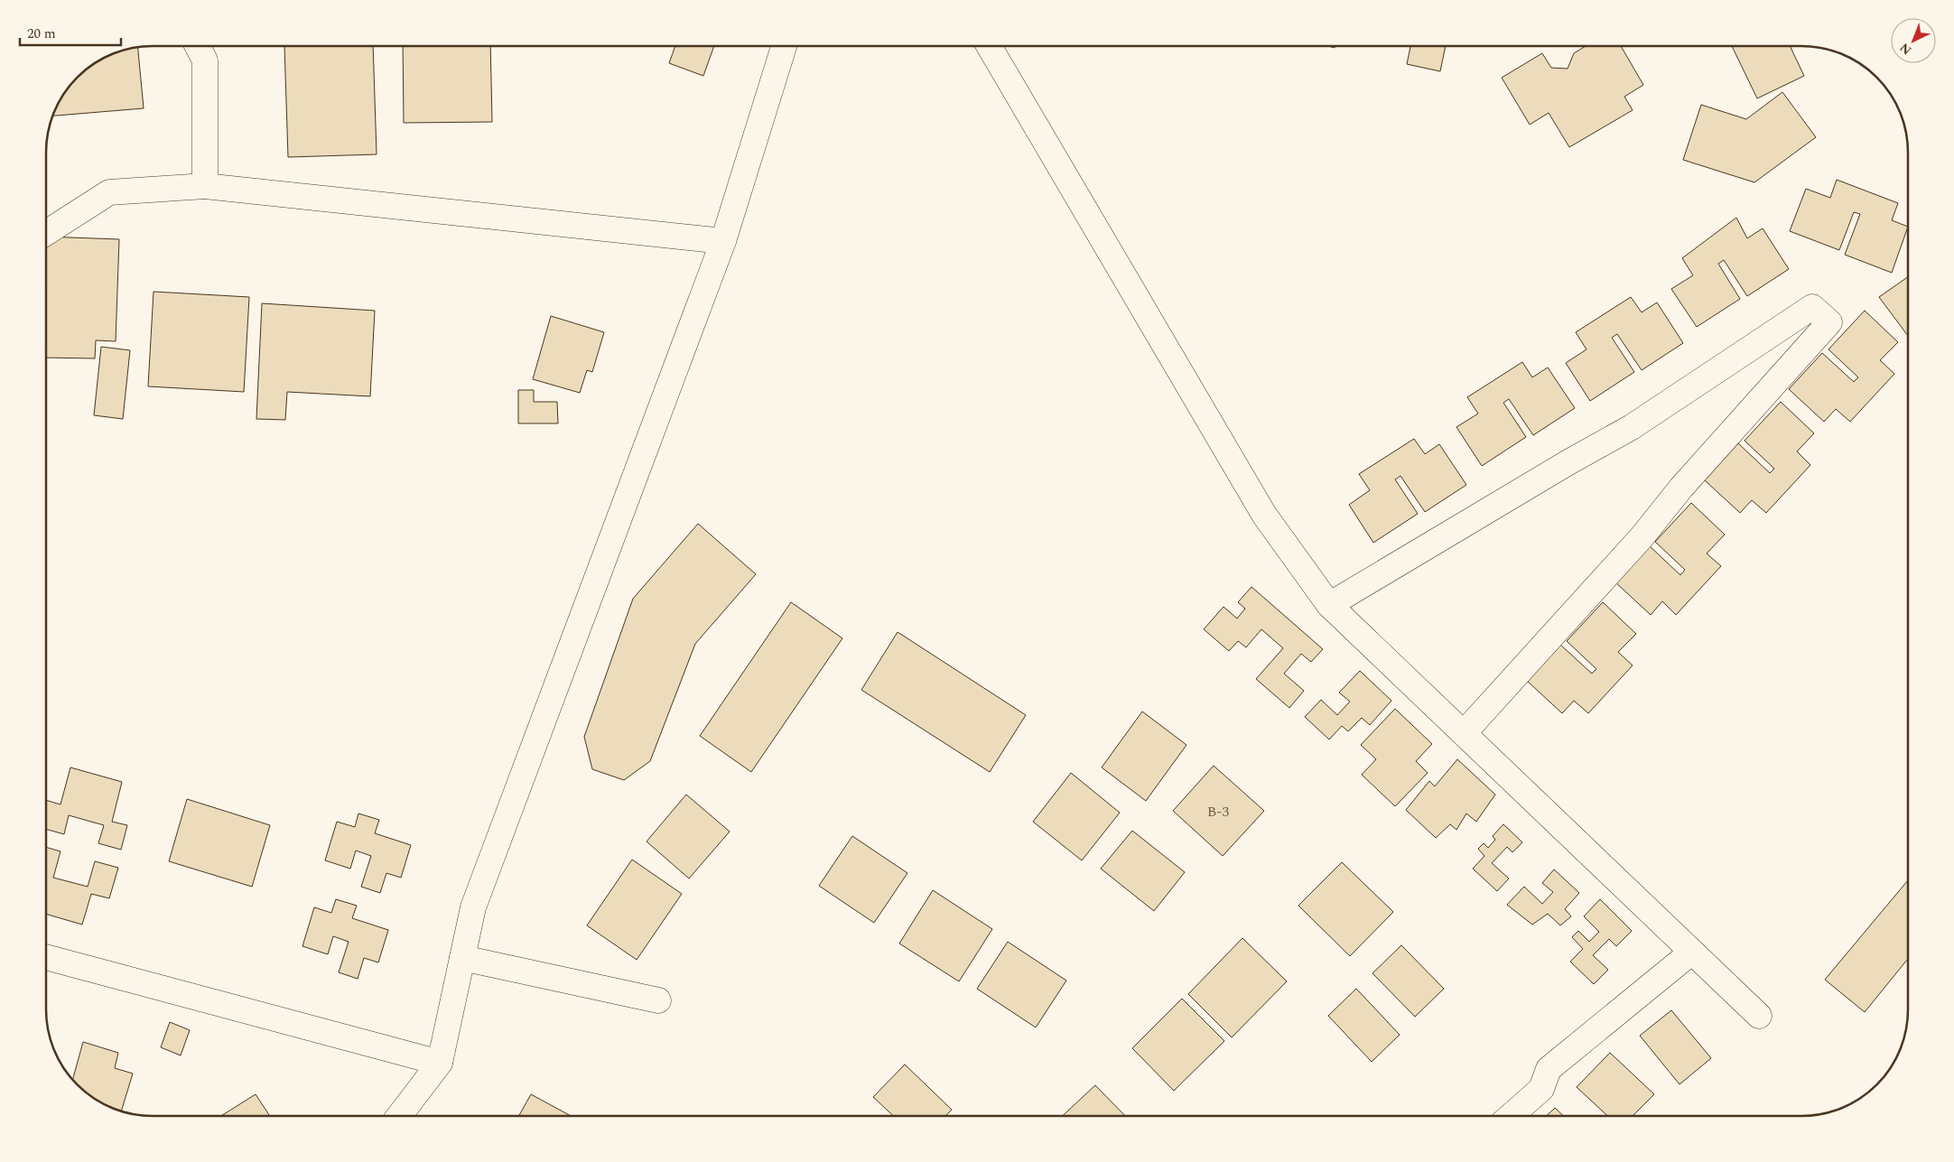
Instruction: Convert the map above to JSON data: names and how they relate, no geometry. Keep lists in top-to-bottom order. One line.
{"house_numbers":["B-3"],"scale_bar":"20 m","north":"bottom left"}
